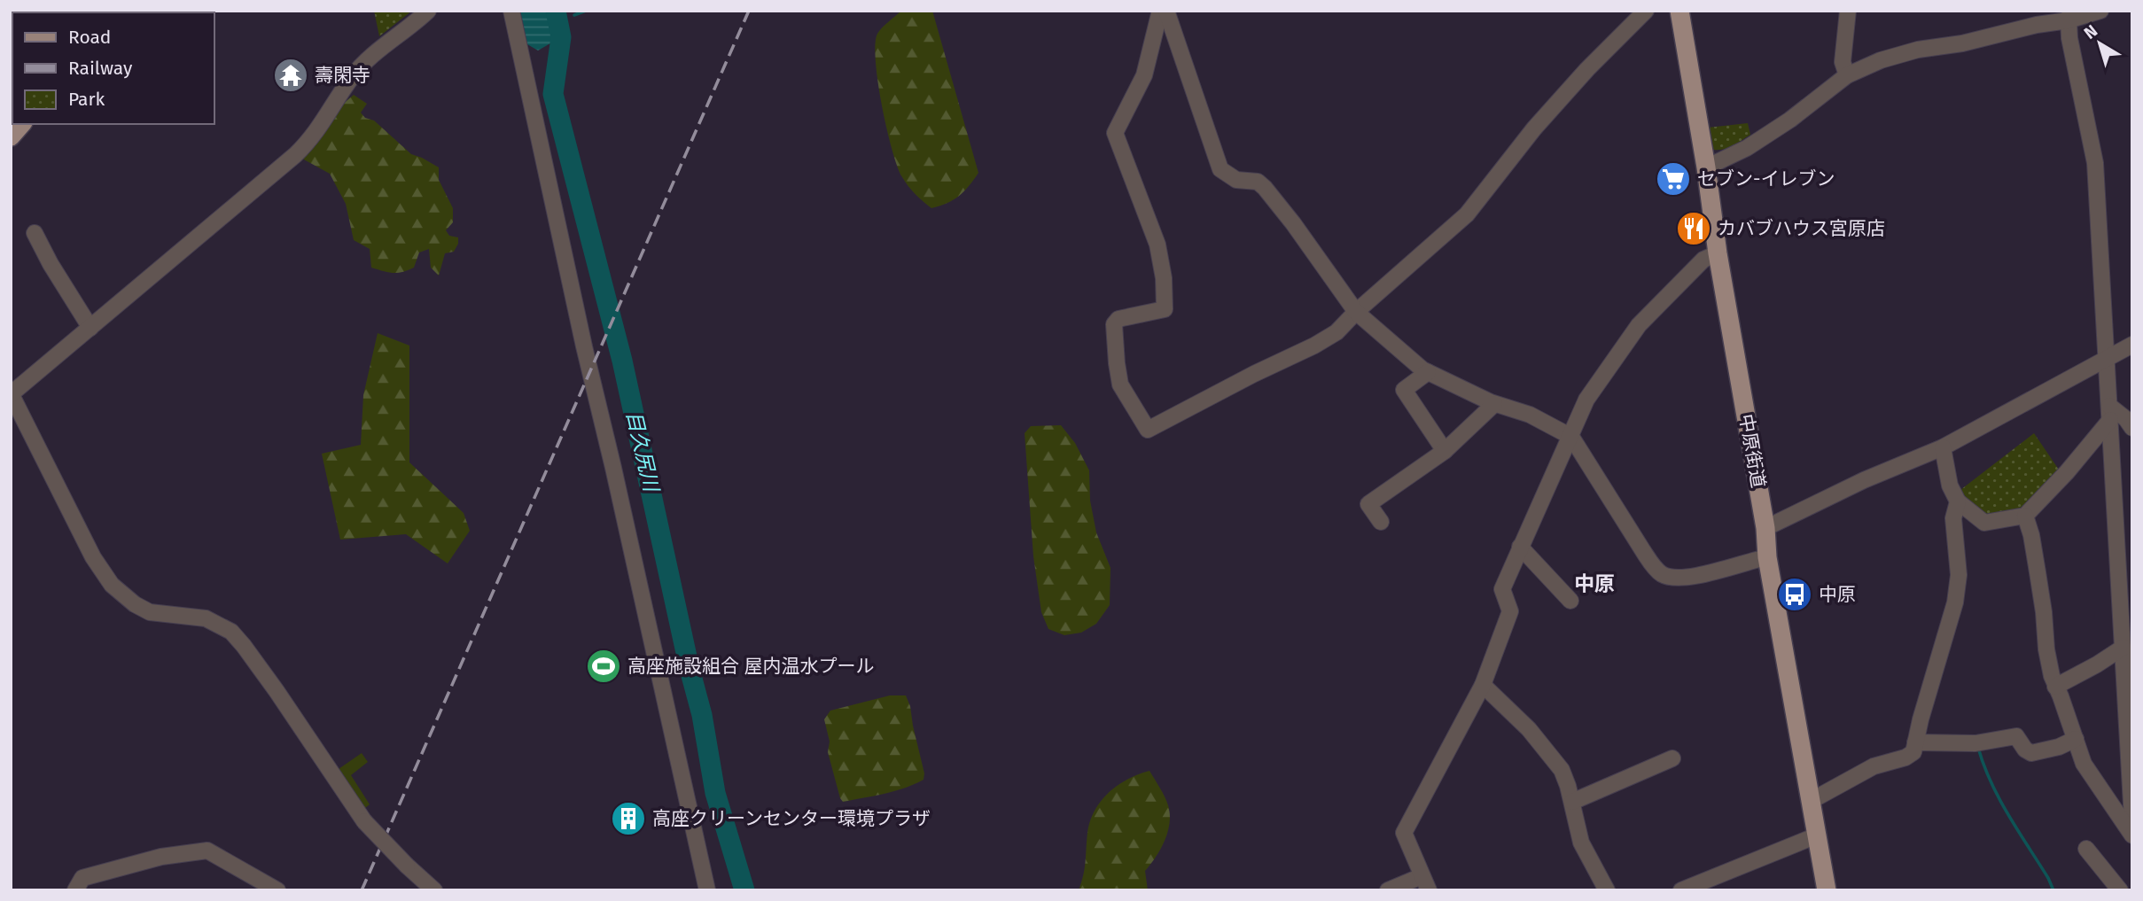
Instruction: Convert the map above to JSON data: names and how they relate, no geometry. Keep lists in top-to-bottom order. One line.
{"streets":{"main road":["中原街道"]},"districts":["中原"],"water":["目久尻川"],"places":{"temple":["壽閑寺"],"supermarket":["セブン-イレブン"],"restaurant":["カバブハウス宮原店"],"bus stop":["中原"],"sports":["高座施設組合 屋内温水プール"],"building":["高座クリーンセンター環境プラザ"]},"legend":["Road","Railway","Park"],"north":"top left"}
